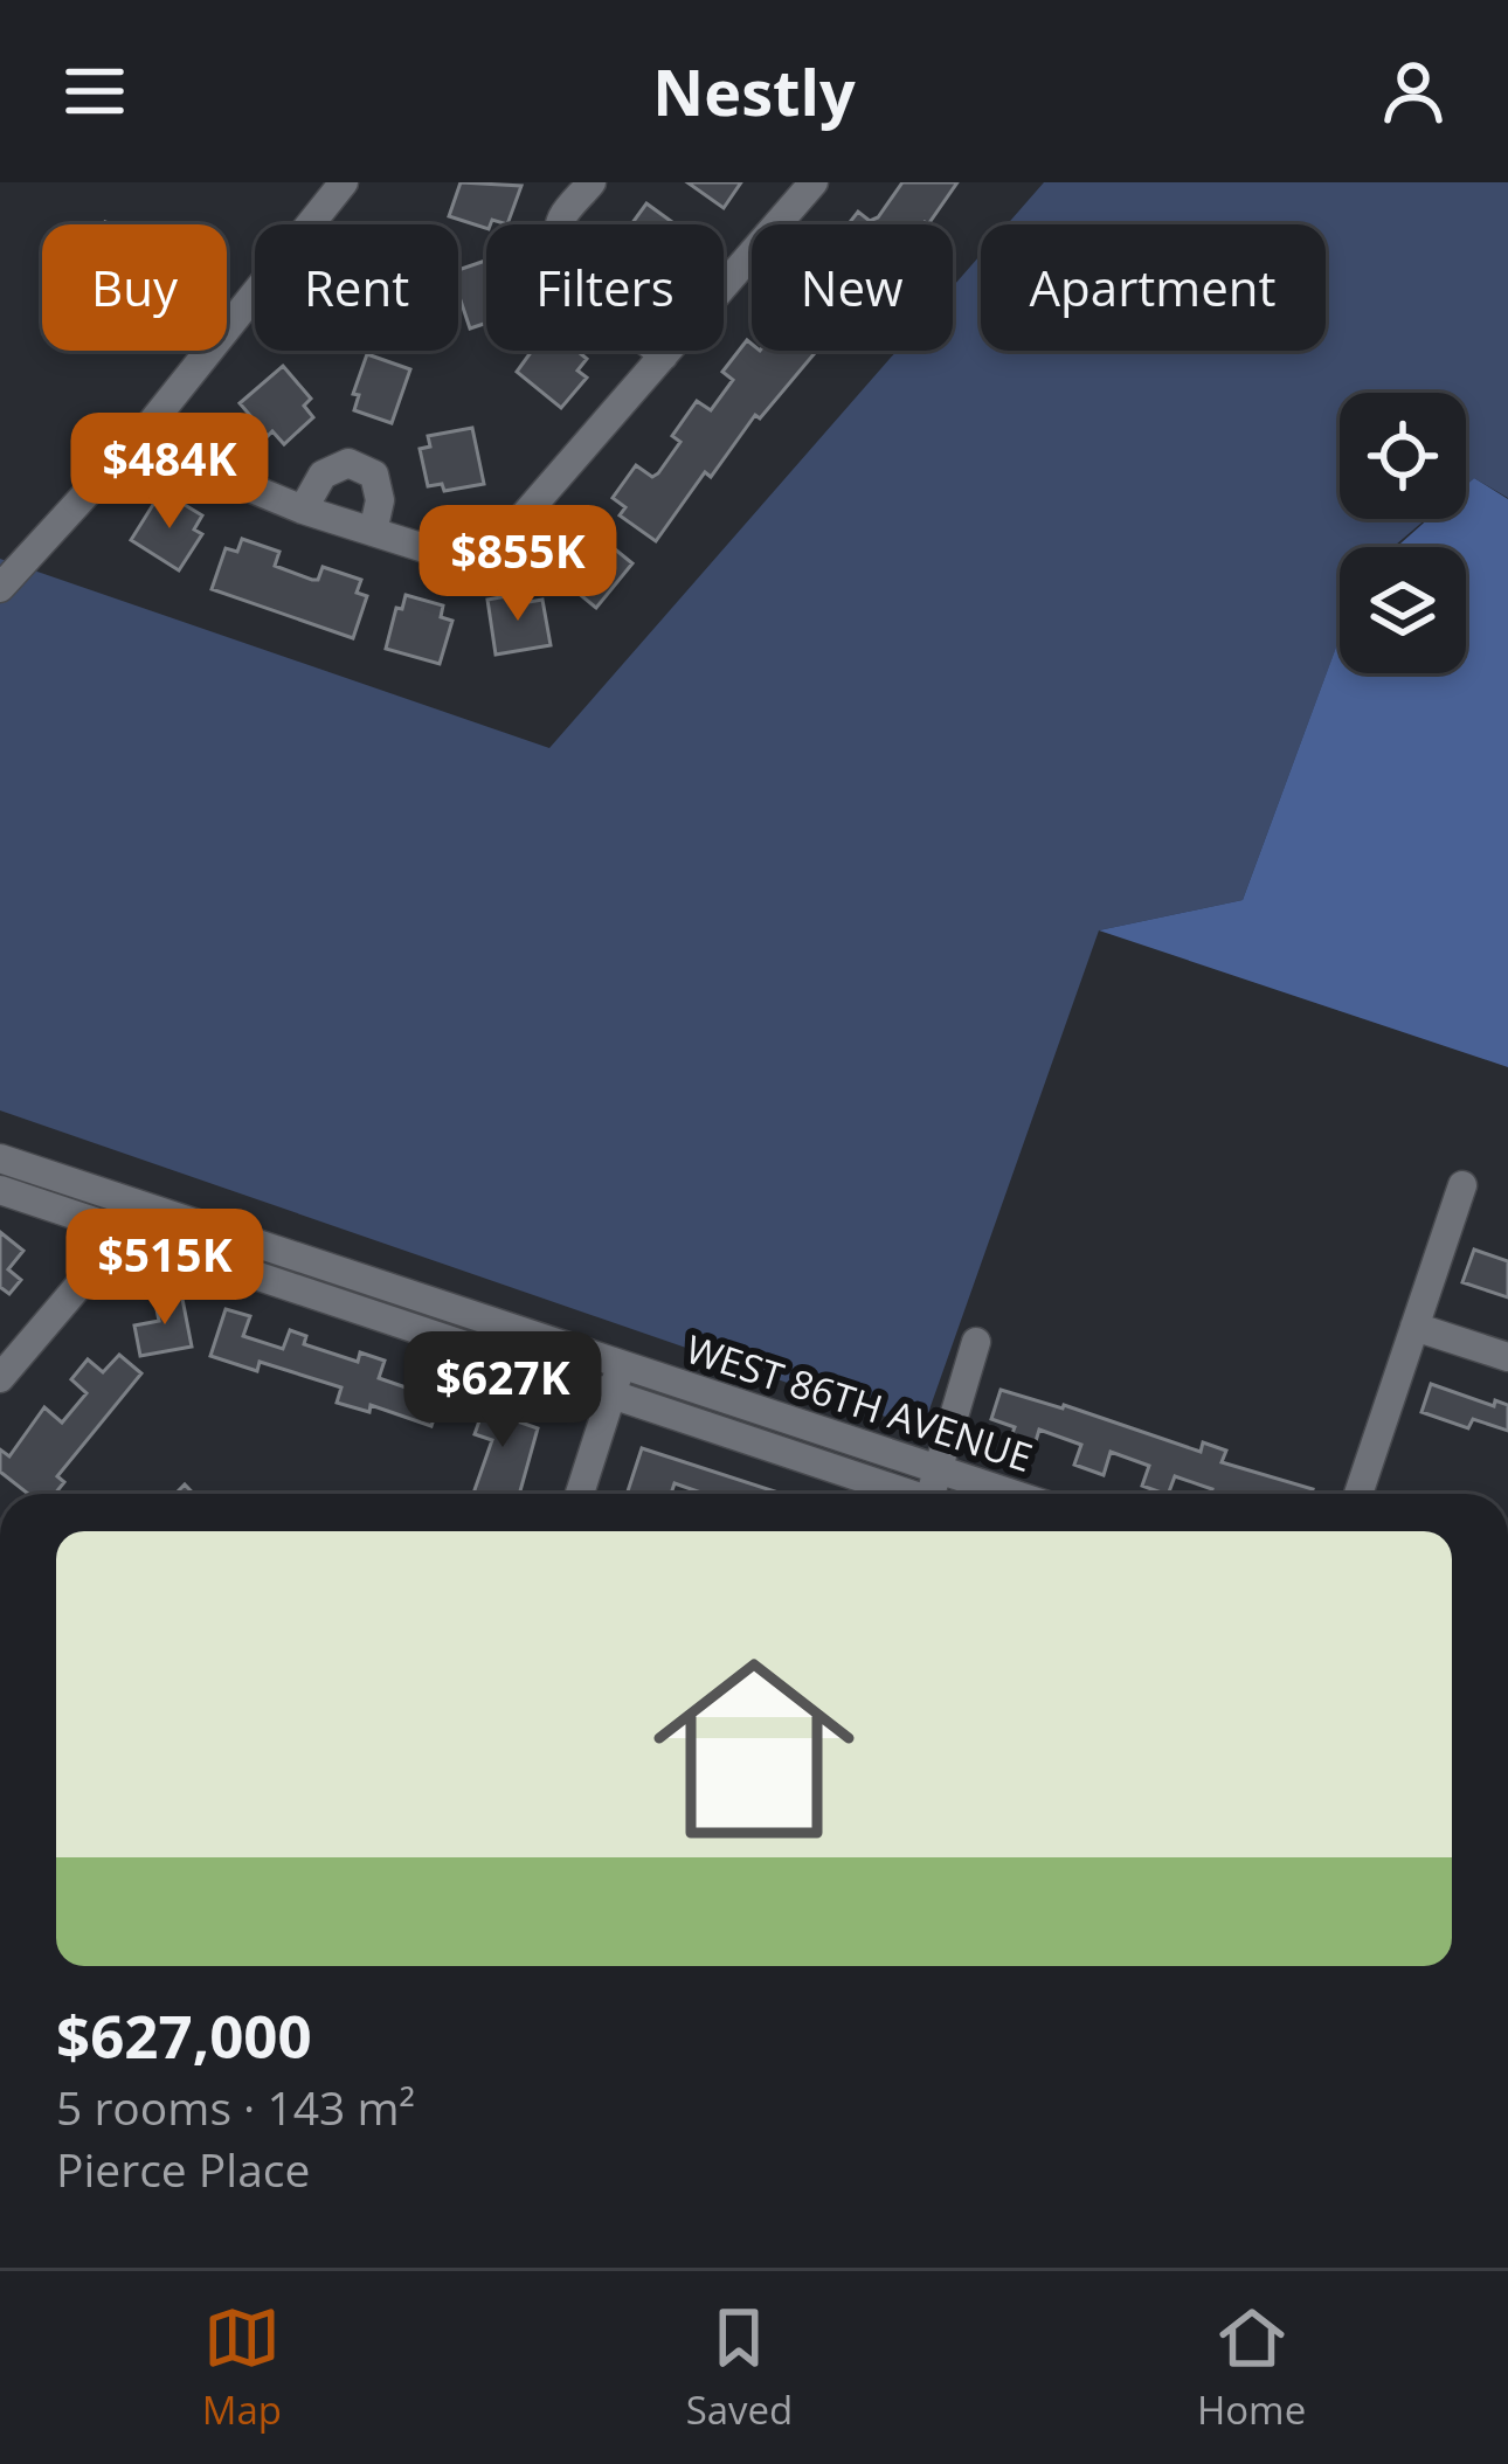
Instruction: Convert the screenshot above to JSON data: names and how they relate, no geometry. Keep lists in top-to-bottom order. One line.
{"streets":{"street":["WEST 86TH AVENUE"]},"page":{"header":"Nestly","chip":["Buy","Rent","Filters","New","Apartment"],"price":["$484K","$855K","$515K","$627K"],"list":[{"name":"$627,000","note":"5 rooms · 143 m² · Pierce Place"}],"tabs":["Map","Saved","Home"]}}
